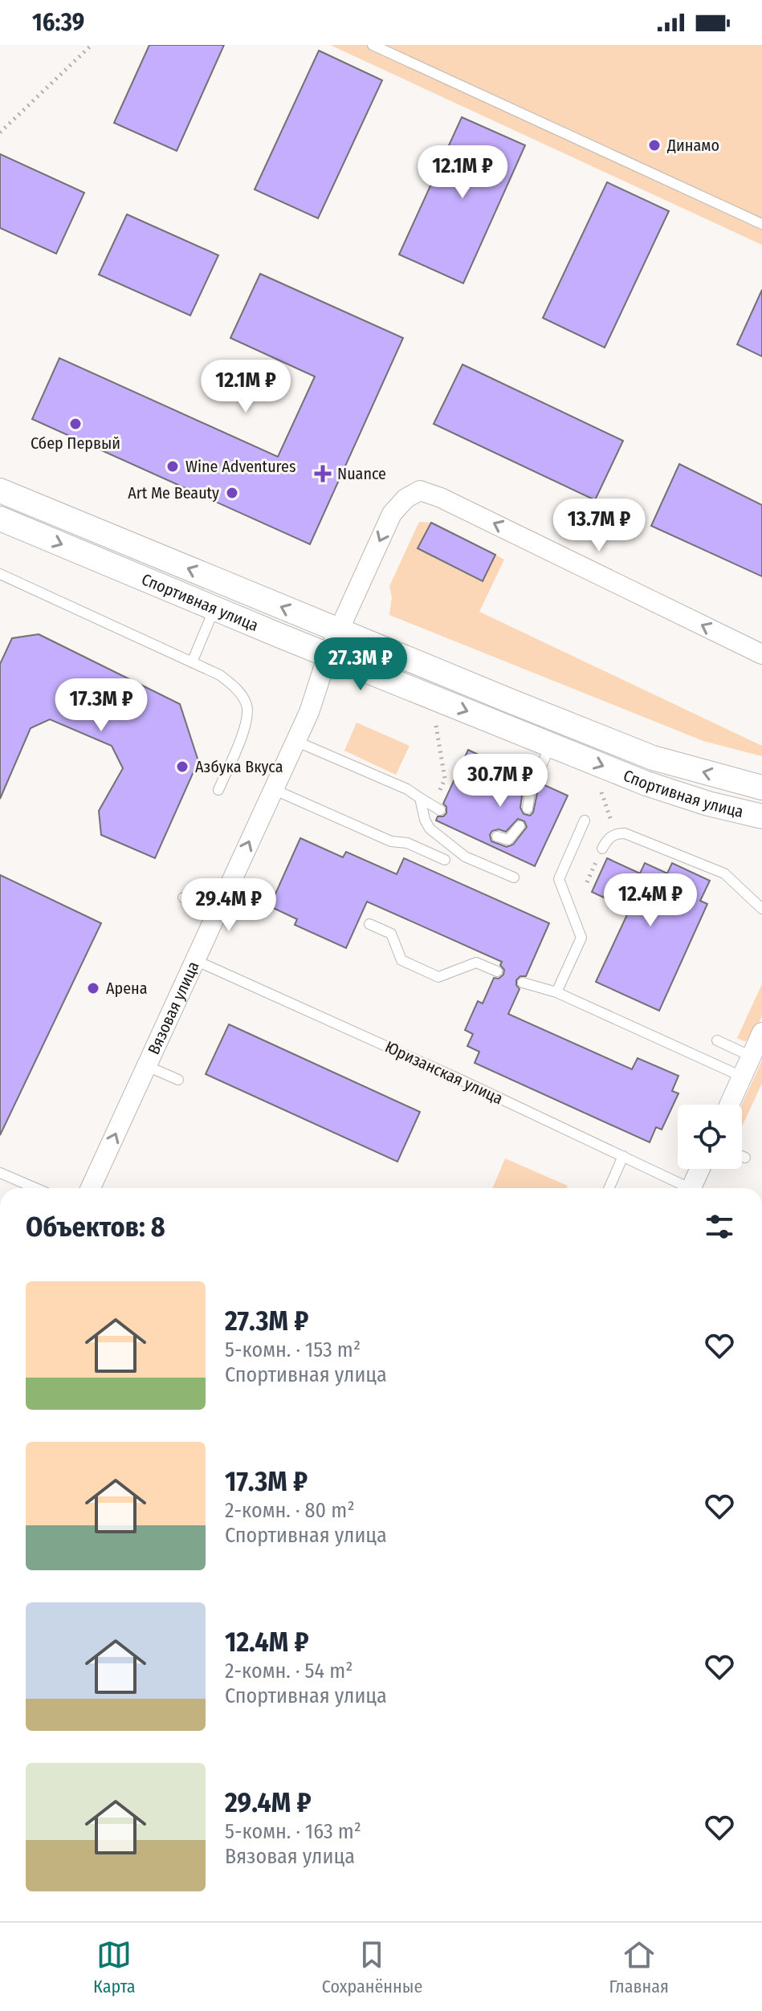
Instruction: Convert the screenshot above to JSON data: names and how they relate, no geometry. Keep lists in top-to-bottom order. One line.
{"streets":{"street":["Спортивная улица","Вязовая улица"],"lane":["Юризанская улица"]},"crossings":[["Спортивная улица","Вязовая улица"],["Вязовая улица","Юризанская улица"]],"one_way":["Вязовая улица"],"places":{"other":["Динамо","Сбер Первый","Wine Adventures","Art Me Beauty","Азбука Вкуса","Арена"],"health":["Nuance"]},"page":{"status":"16:39","price":["12.1M ₽","12.1M ₽","13.7M ₽","27.3M ₽","17.3M ₽","30.7M ₽","12.4M ₽","29.4M ₽"],"heading":"Объектов: 8","list":[{"name":"27.3M ₽","note":"5-комн. · 153 m² · Спортивная улица"},{"name":"17.3M ₽","note":"2-комн. · 80 m² · Спортивная улица"},{"name":"12.4M ₽","note":"2-комн. · 54 m² · Спортивная улица"},{"name":"29.4M ₽","note":"5-комн. · 163 m² · Вязовая улица"}],"tabs":["Карта","Сохранённые","Главная"]}}
